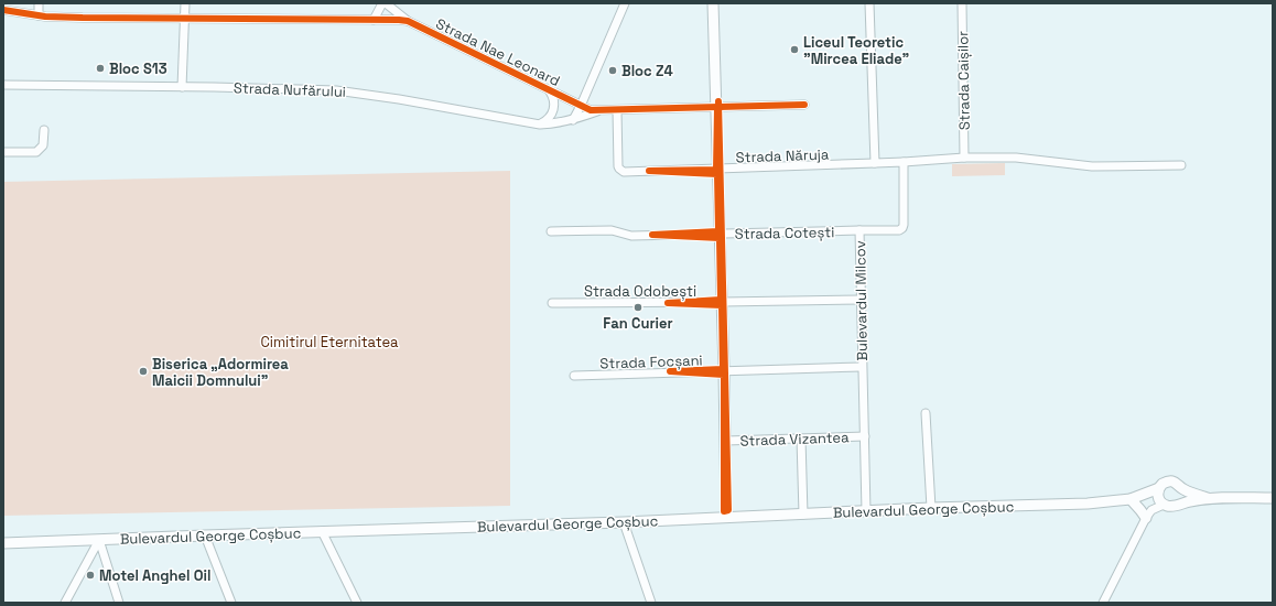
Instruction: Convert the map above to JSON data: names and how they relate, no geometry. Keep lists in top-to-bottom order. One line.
{"streets":{"main road":["Bulevardul George Coșbuc"],"street":["Strada Nae Leonard","Strada Caișilor","Strada Nufărului","Strada Năruja","Strada Cotești","Strada Odobești","Bulevardul Milcov","Strada Focșani","Strada Vizantea"]},"crossings":[["Strada Nae Leonard","Strada Nufărului"],["Strada Nae Leonard","Strada Năruja"],["Strada Cotești","Bulevardul Milcov"],["Strada Odobești","Bulevardul Milcov"],["Bulevardul Milcov","Strada Focșani"],["Bulevardul Milcov","Strada Vizantea"],["Bulevardul Milcov","Bulevardul George Coșbuc"]],"parks":["Cimitirul Eternitatea"],"places":["Liceul Teoretic \"Mircea Eliade\"","Bloc S13","Bloc Z4","Fan Curier","Biserica „Adormirea Maicii Domnului”","Motel Anghel Oil"]}
